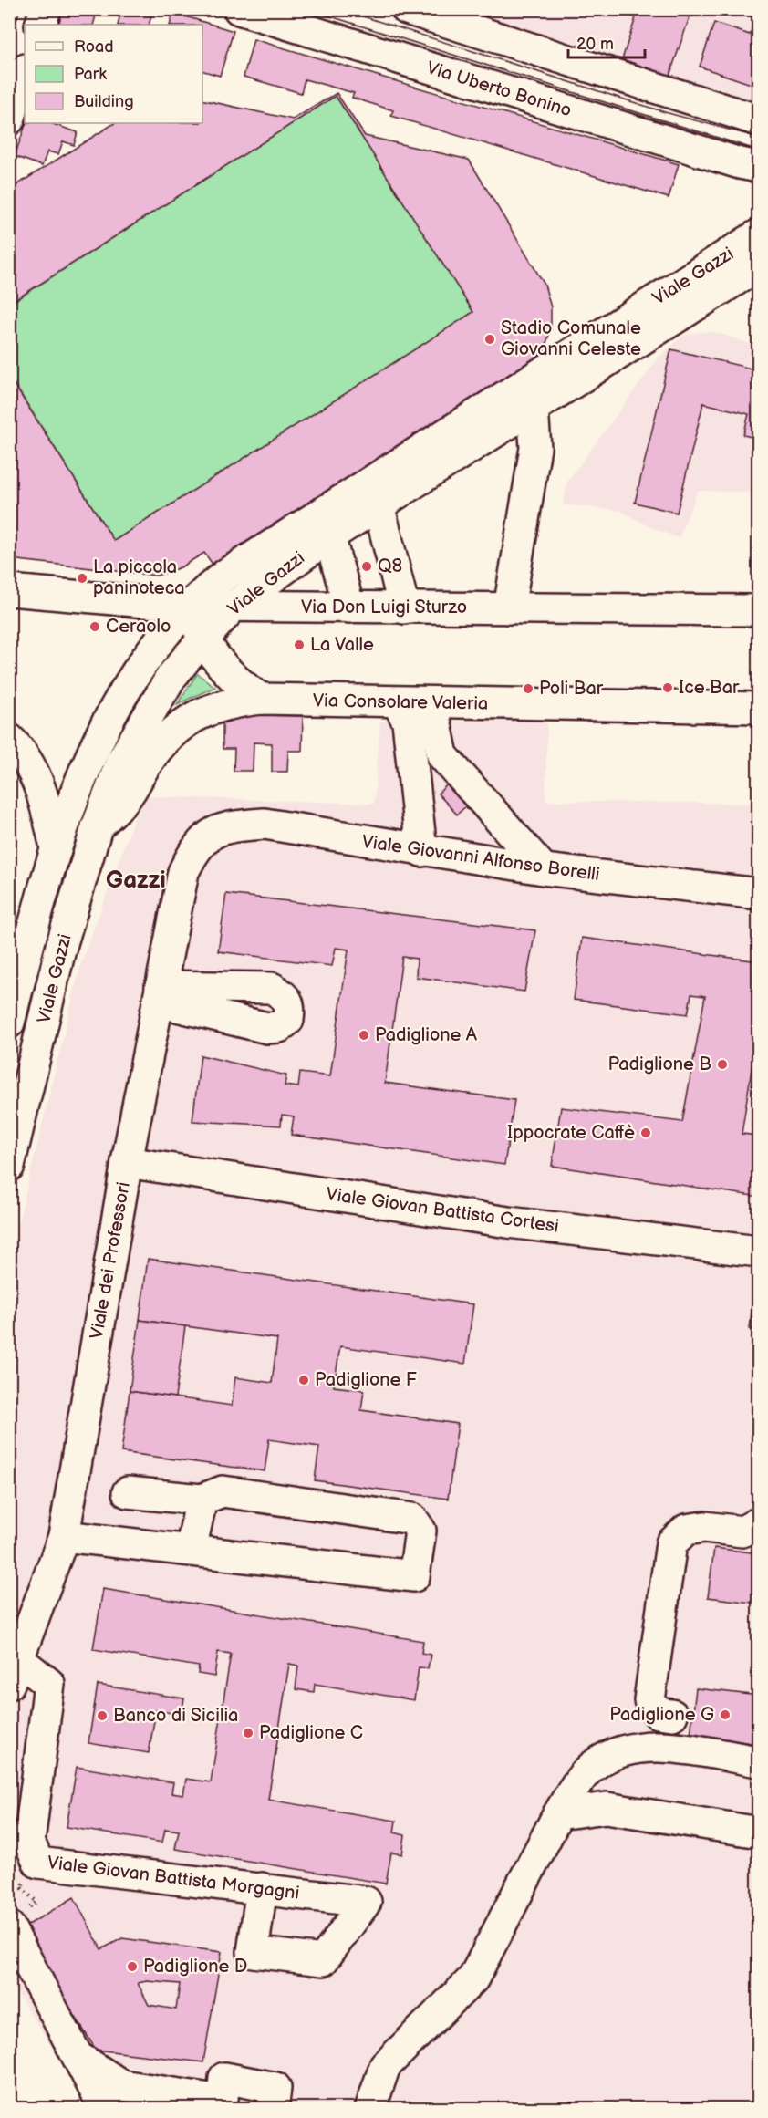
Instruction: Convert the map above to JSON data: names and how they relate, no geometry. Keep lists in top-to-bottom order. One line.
{"streets":{"main road":["Via Uberto Bonino","Viale Gazzi","Via Don Luigi Sturzo","Via Consolare Valeria","Viale Giovanni Alfonso Borelli","Viale Giovan Battista Cortesi","Viale dei Professori","Viale Giovan Battista Morgagni"]},"crossings":[["Viale Gazzi","Via Don Luigi Sturzo"],["Viale Gazzi","Via Consolare Valeria"],["Viale Giovanni Alfonso Borelli","Viale dei Professori"],["Viale Giovan Battista Cortesi","Viale dei Professori"],["Viale dei Professori","Viale Giovan Battista Morgagni"]],"districts":["Gazzi"],"places":["Stadio Comunale Giovanni Celeste","Q8","La piccola paninoteca","Ceraolo","La Valle","Ice Bar","Poli Bar","Padiglione A","Padiglione B","Ippocrate Caffè","Padiglione F","Padiglione G","Banco di Sicilia","Padiglione C","Padiglione D"],"legend":["Road","Park","Building"],"scale_bar":"20 m"}
